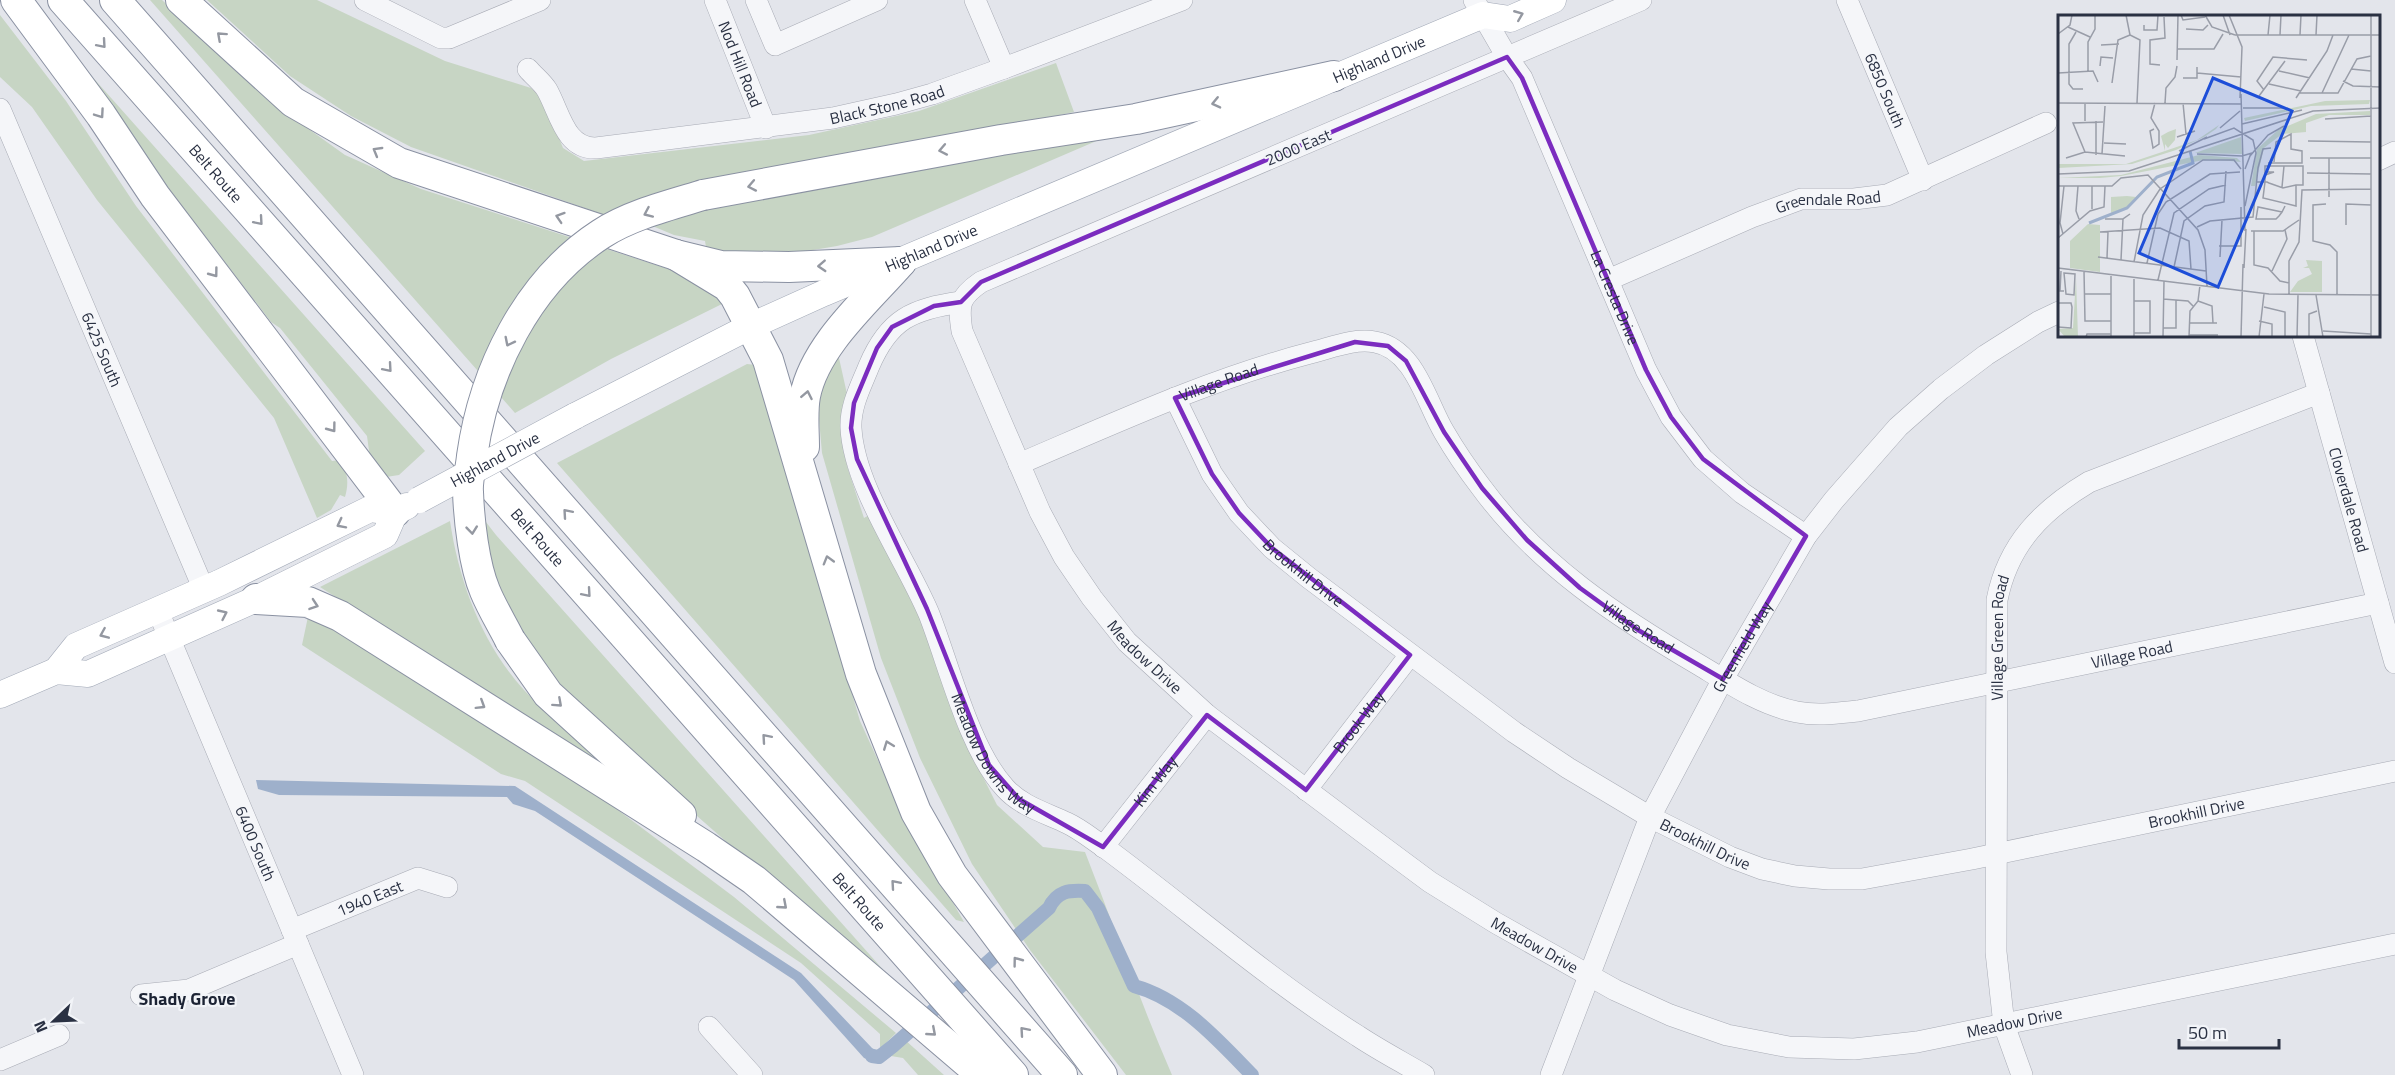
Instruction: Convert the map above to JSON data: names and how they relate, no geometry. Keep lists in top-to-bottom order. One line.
{"streets":{"highway":["Belt Route"],"main road":["Highland Drive"],"street":["Nod Hill Road","6850 South","Black Stone Road","2000 East","Greendale Road","La Cresta Drive","6425 South","Village Road","Cloverdale Road","Brookhill Drive","Village Green Road","Greenfield Way","Meadow Drive","Brook Way","Meadow Downs Way","Kim Way","6400 South","1940 East"]},"crossings":[["Highland Drive","La Cresta Drive"],["Nod Hill Road","Black Stone Road"],["6850 South","Greendale Road"],["2000 East","La Cresta Drive"],["2000 East","Meadow Drive"],["2000 East","Meadow Downs Way"],["Greendale Road","La Cresta Drive"],["La Cresta Drive","Greenfield Way"],["Village Road","Cloverdale Road"],["Village Road","Brookhill Drive"],["Village Road","Village Green Road"],["Village Road","Greenfield Way"],["Village Road","Meadow Drive"],["Cloverdale Road","Village Green Road"],["Brookhill Drive","Village Green Road"],["Brookhill Drive","Greenfield Way"],["Brookhill Drive","Brook Way"],["Village Green Road","Meadow Drive"],["Greenfield Way","Meadow Drive"],["Meadow Drive","Brook Way"],["Meadow Drive","Meadow Downs Way"],["Meadow Drive","Kim Way"],["Meadow Downs Way","Kim Way"],["6400 South","1940 East"]],"districts":["Shady Grove"],"scale_bar":"50 m","north":"bottom left"}
